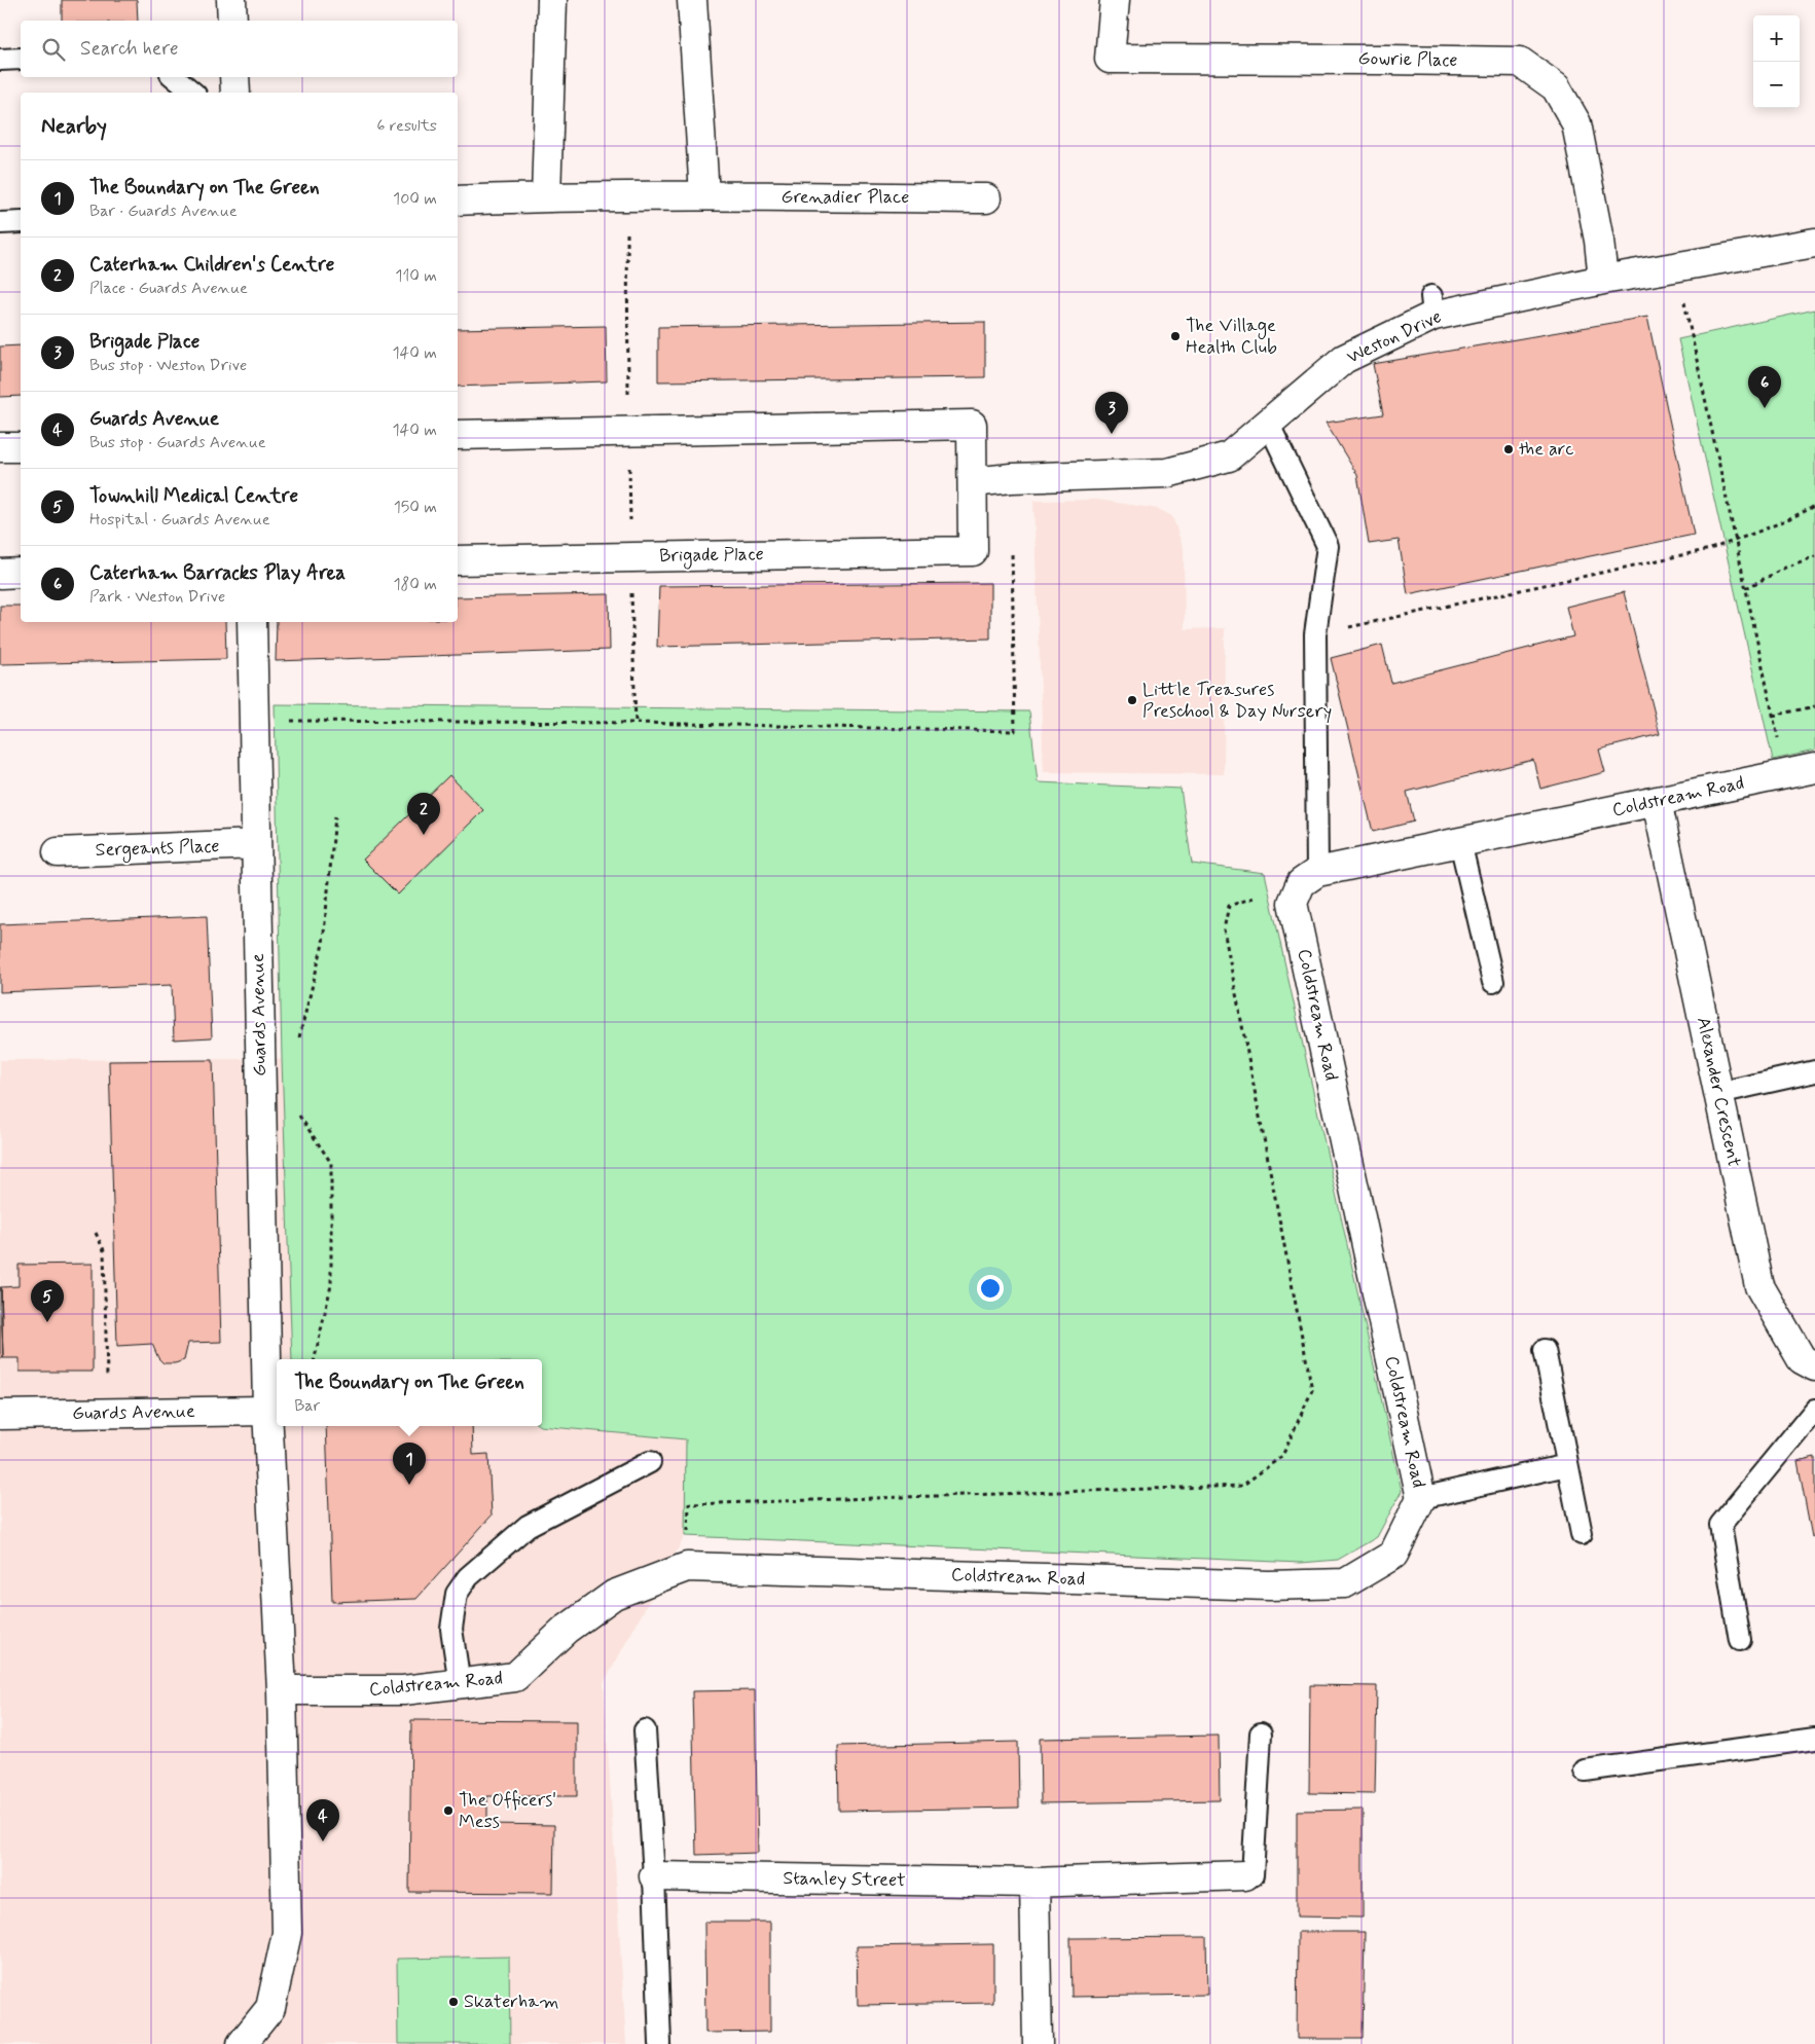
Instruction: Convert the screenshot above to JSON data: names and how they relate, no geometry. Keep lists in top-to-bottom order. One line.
{"streets":{"street":["Gowrie Place","Grenadier Place","Weston Drive","Brigade Place","Coldstream Road","Sergeants Place","Guards Avenue","Alexander Crescent","Stanley Street"]},"crossings":[["Gowrie Place","Weston Drive"],["Weston Drive","Brigade Place"],["Coldstream Road","Guards Avenue"],["Coldstream Road","Alexander Crescent"],["Sergeants Place","Guards Avenue"]],"places":["The Village Health Club","the arc","Little Treasures Preschool & Day Nursery","The Officers' Mess","Skaterham"],"page":{"map_buttons":["+","−"],"search":"Search here","heading":["Nearby","6 results"],"list":[{"mark":"1","name":"The Boundary on The Green","note":"Bar · Guards Avenue","value":"100 m"},{"mark":"2","name":"Caterham Children's Centre","note":"Place · Guards Avenue","value":"110 m"},{"mark":"3","name":"Brigade Place","note":"Bus stop · Weston Drive","value":"140 m"},{"mark":"4","name":"Guards Avenue","note":"Bus stop · Guards Avenue","value":"140 m"},{"mark":"5","name":"Townhill Medical Centre","note":"Hospital · Guards Avenue","value":"150 m"},{"mark":"6","name":"Caterham Barracks Play Area","note":"Park · Weston Drive","value":"180 m"}],"pins":["6","3","2","5","1","4"],"popup":["The Boundary on The Green","Bar"]}}
